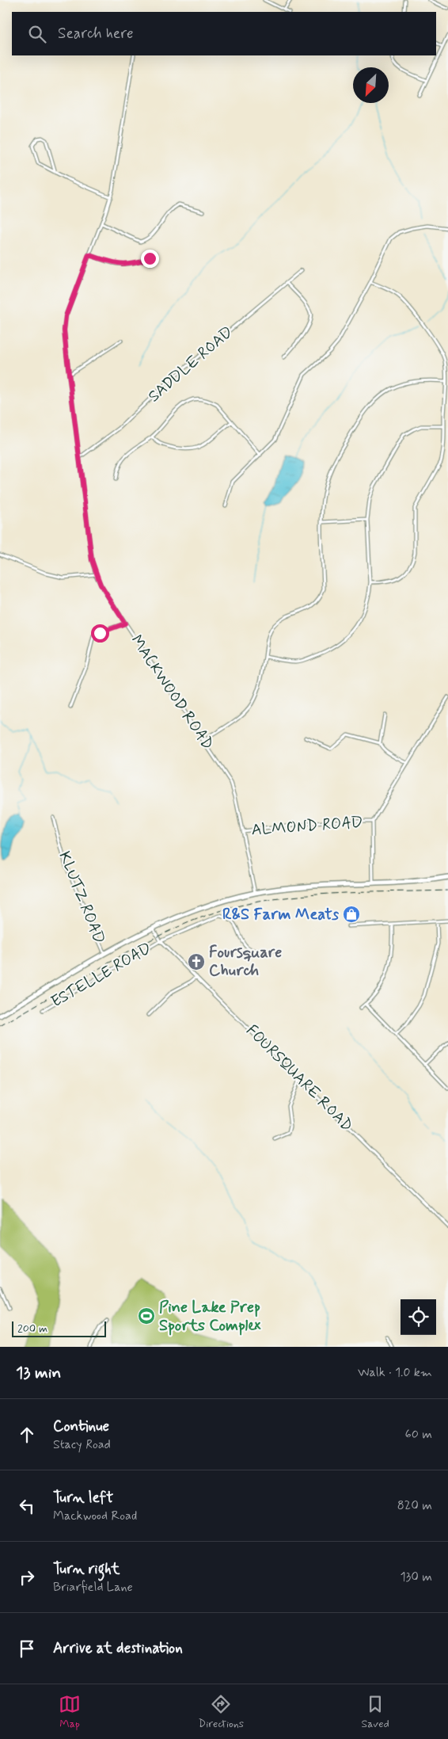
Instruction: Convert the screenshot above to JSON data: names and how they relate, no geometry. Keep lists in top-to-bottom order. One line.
{"streets":{"street":["SADDLE ROAD","MACKWOOD ROAD","ALMOND ROAD","KLUTZ ROAD","ESTELLE ROAD","FOURSQUARE ROAD"]},"crossings":[["SADDLE ROAD","MACKWOOD ROAD"],["MACKWOOD ROAD","ALMOND ROAD"],["ESTELLE ROAD","FOURSQUARE ROAD"]],"places":{"shop":["R&S Farm Meats"],"church":["Foursquare Church"],"sports":["Pine Lake Prep Sports Complex"]},"scale_bar":"200 m","north":"bottom left","page":{"search":"Search here","scale":"200 m","heading":["13 min","Walk · 1.0 km"],"list":[["Continue","Stacy Road","60 m"],["Turn left","Mackwood Road","820 m"],["Turn right","Briarfield Lane","130 m"],"Arrive at destination"],"nav":["Map","Directions","Saved"]}}
